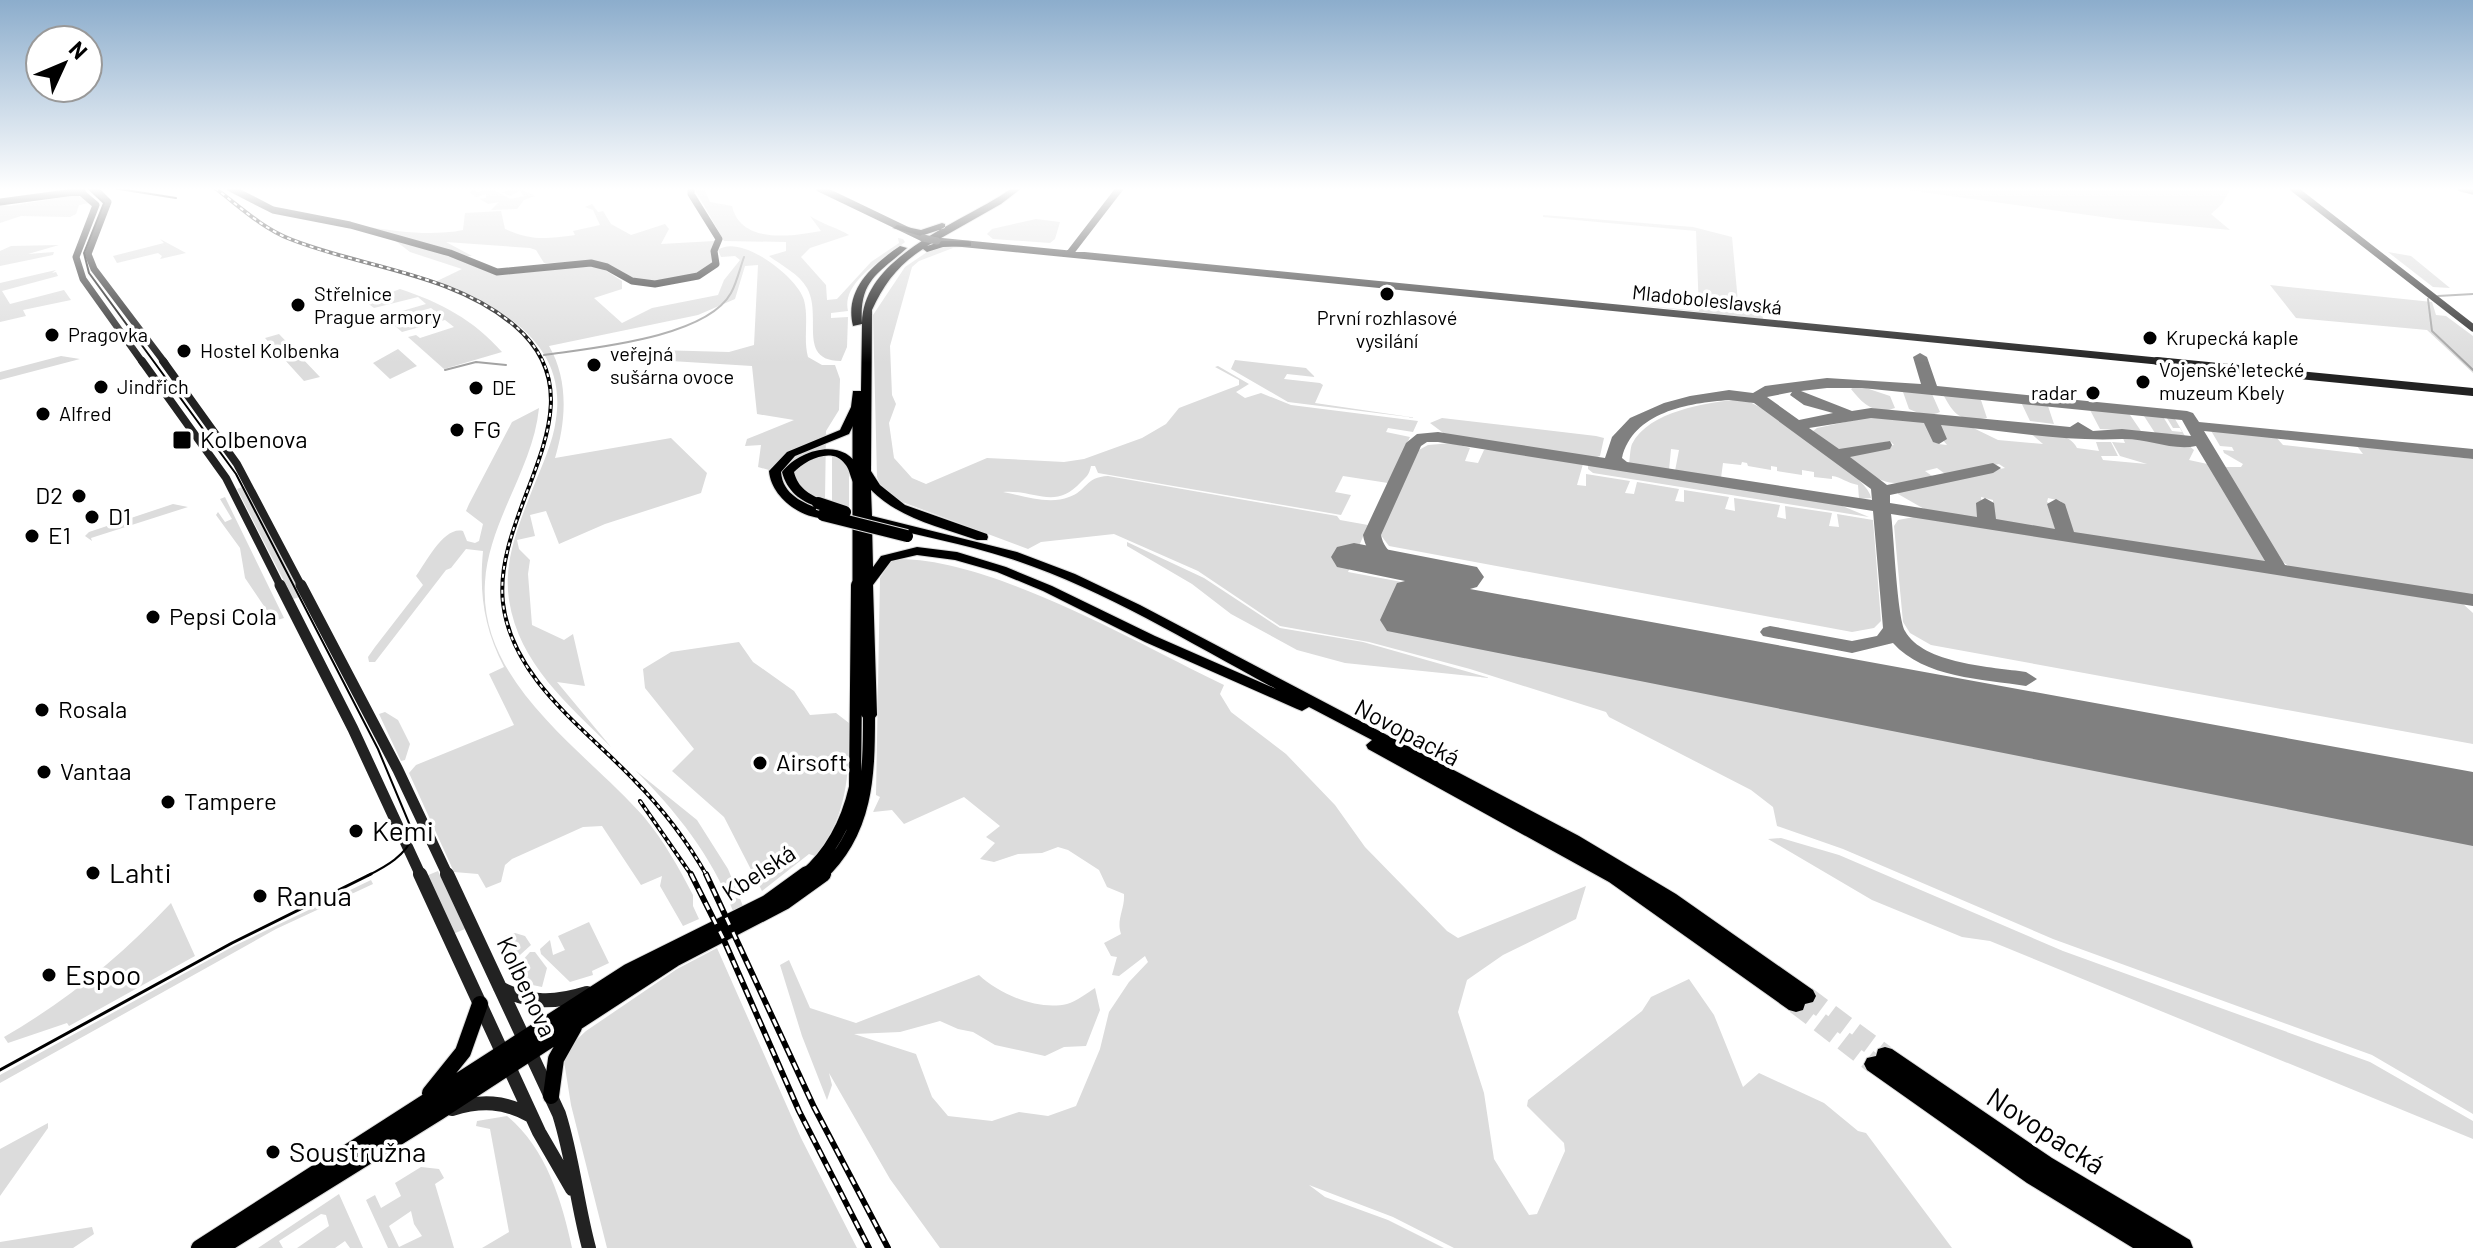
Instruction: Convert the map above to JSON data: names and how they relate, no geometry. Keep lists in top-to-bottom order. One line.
{"streets":{"highway":["Novopacká","Kbelská"],"main road":["Mladoboleslavská","Kolbenova"]},"crossings":[["Novopacká","Kbelská"],["Kbelská","Kolbenova"]],"places":{"other":["První rozhlasové vysilání","Střelnice Prague armory","Pragovka","Krupecká kaple","Hostel Kolbenka","veřejná sušárna ovoce","Vojenské letecké muzeum Kbely","Jindřich","DE","radar","Alfred","FG","D2","D1","E1","Pepsi Cola","Rosala","Airsoft","Vantaa","Tampere","Kemi","Lahti","Ranua","Espoo","Soustružna"],"transit":["Kolbenova"]},"north":"top right"}
